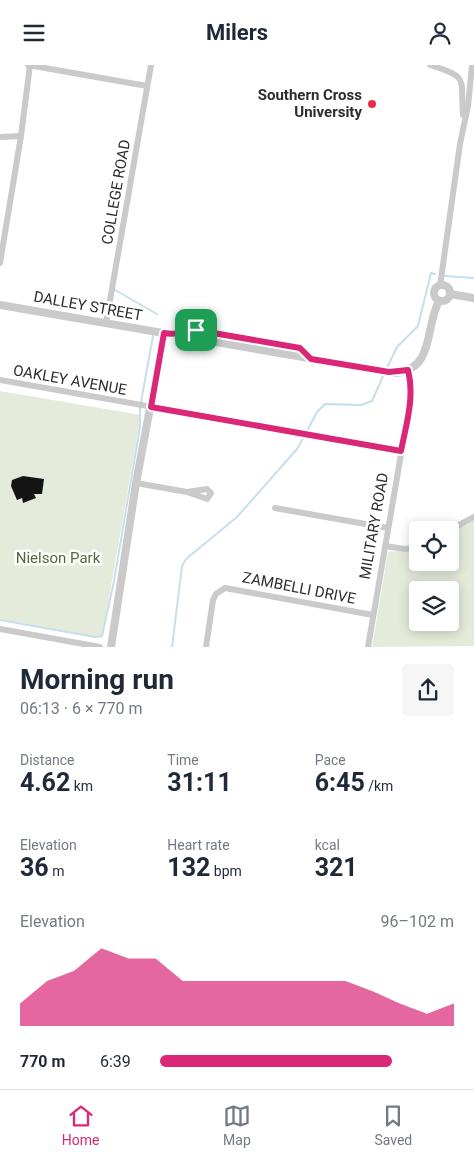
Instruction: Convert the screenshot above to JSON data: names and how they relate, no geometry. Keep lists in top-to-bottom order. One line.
{"streets":{"street":["COLLEGE ROAD","DALLEY STREET","OAKLEY AVENUE","MILITARY ROAD","ZAMBELLI DRIVE"]},"crossings":[["COLLEGE ROAD","DALLEY STREET"],["DALLEY STREET","MILITARY ROAD"],["OAKLEY AVENUE","MILITARY ROAD"],["MILITARY ROAD","ZAMBELLI DRIVE"]],"parks":["Nielson Park"],"places":["Southern Cross University"],"page":{"header":"Milers","heading":["Morning run","06:13 · 6 × 770 m"],"stats":[["Distance","4.62 km"],["Time","31:11"],["Pace","6:45 /km"],["Elevation","36 m"],["Heart rate","132 bpm"],["kcal","321"]],"chart":["Elevation","96–102 m"],"list":[{"name":"770 m","note":"6:39"}],"tabs":["Home","Map","Saved"]}}
